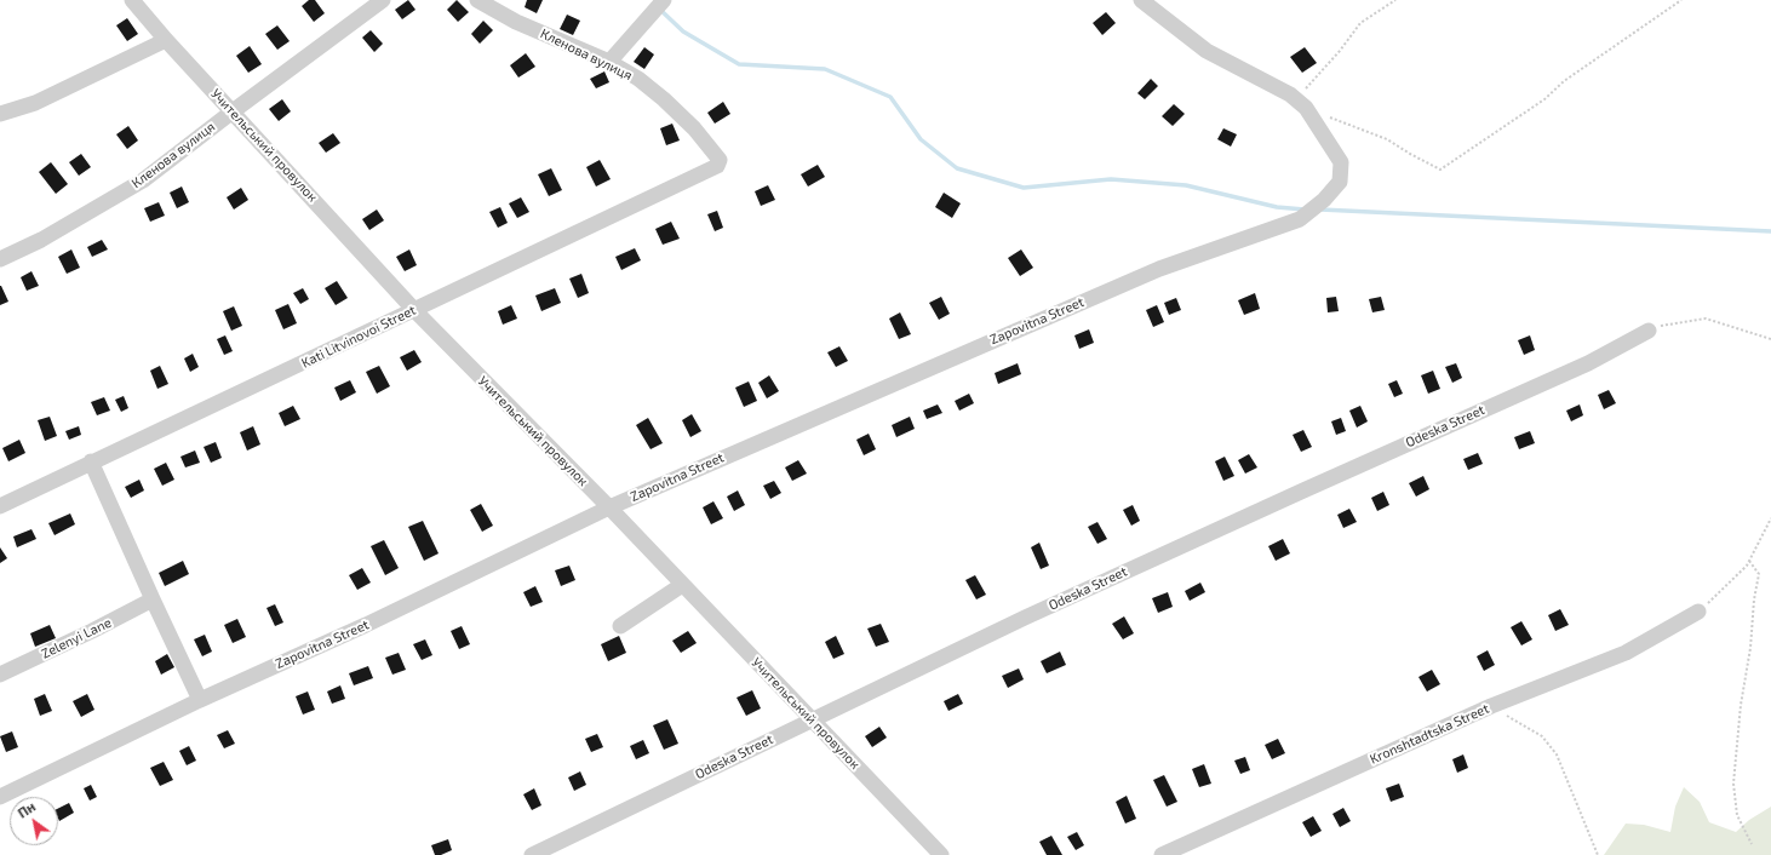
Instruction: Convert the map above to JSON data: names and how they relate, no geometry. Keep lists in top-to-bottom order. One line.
{"streets":{"street":["Кленова вулиця","Учительський провулок","Zapovitna Street","Kati Litvinovoi Street","Odeska Street","Zelenyi Lane","Kronshtadtska Street"]},"crossings":[["Кленова вулиця","Учительський провулок"],["Кленова вулиця","Kati Litvinovoi Street"],["Учительський провулок","Zapovitna Street"],["Учительський провулок","Kati Litvinovoi Street"],["Учительський провулок","Odeska Street"]],"north":"top left"}
